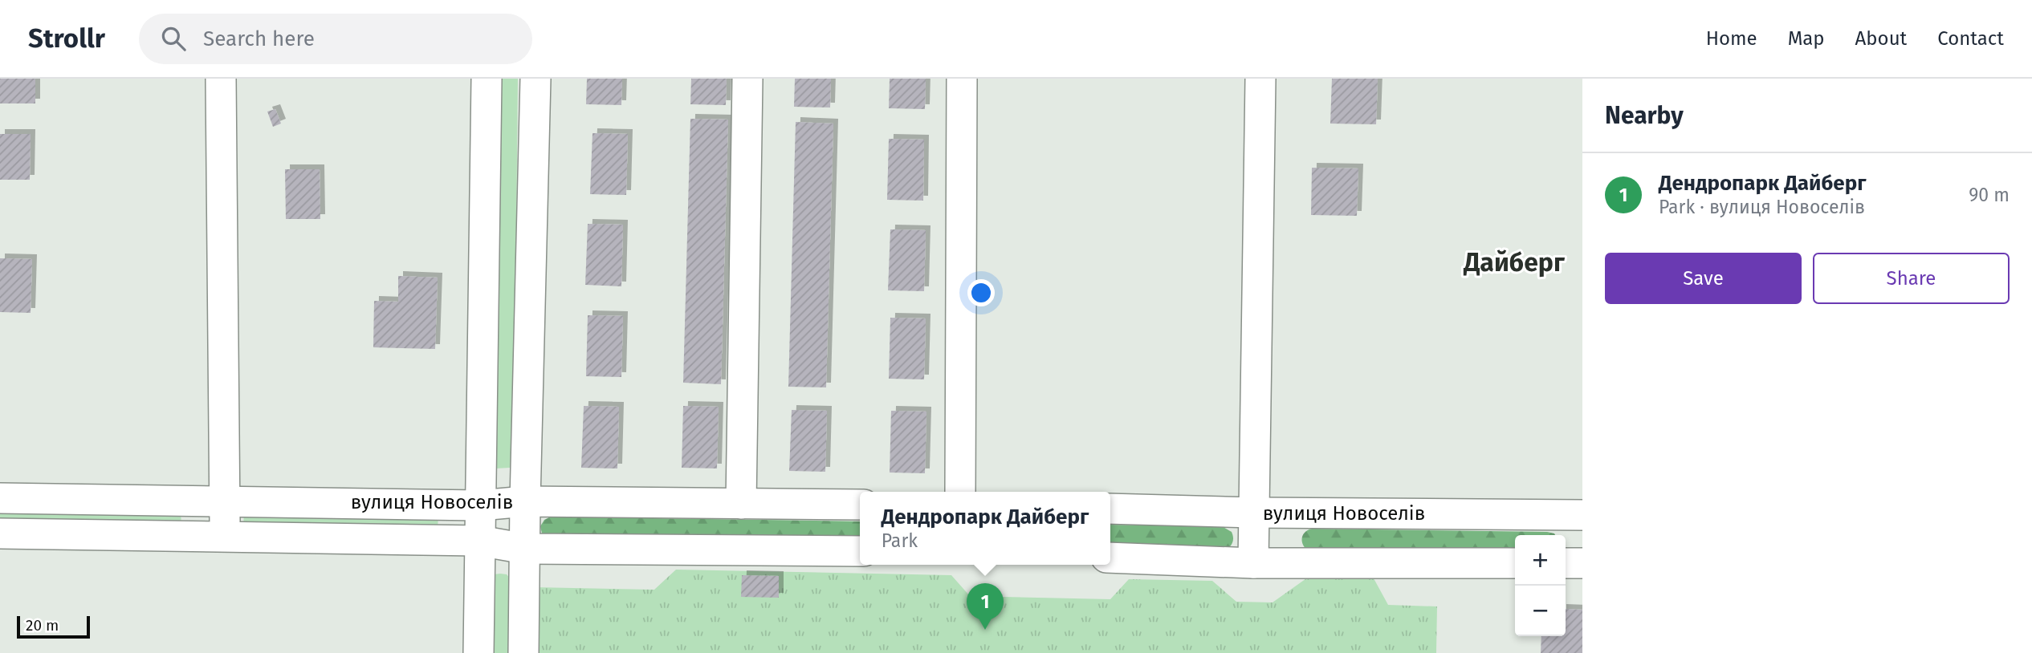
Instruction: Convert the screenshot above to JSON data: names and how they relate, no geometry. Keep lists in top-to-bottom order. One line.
{"streets":{"street":["вулиця Новоселів"]},"districts":["Дайберг"],"scale_bar":"20 m","page":{"header":"Strollr","search":"Search here","nav":["Home","Map","About","Contact"],"heading":"Nearby","list":[{"mark":"1","name":"Дендропарк Дайберг","note":"Park · вулиця Новоселів","value":"90 m"}],"buttons":["Save","Share"],"popup":["Дендропарк Дайберг","Park"],"map_buttons":["+","−"],"pins":"1","scale":"20 m"}}
